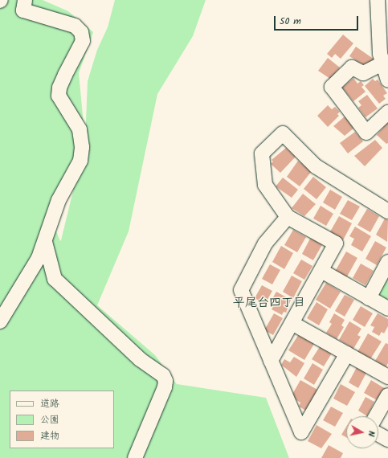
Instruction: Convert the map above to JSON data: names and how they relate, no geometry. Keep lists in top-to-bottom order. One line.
{"districts":["平尾台四丁目"],"legend":["道路","公園","建物"],"scale_bar":"50 m","north":"right"}
